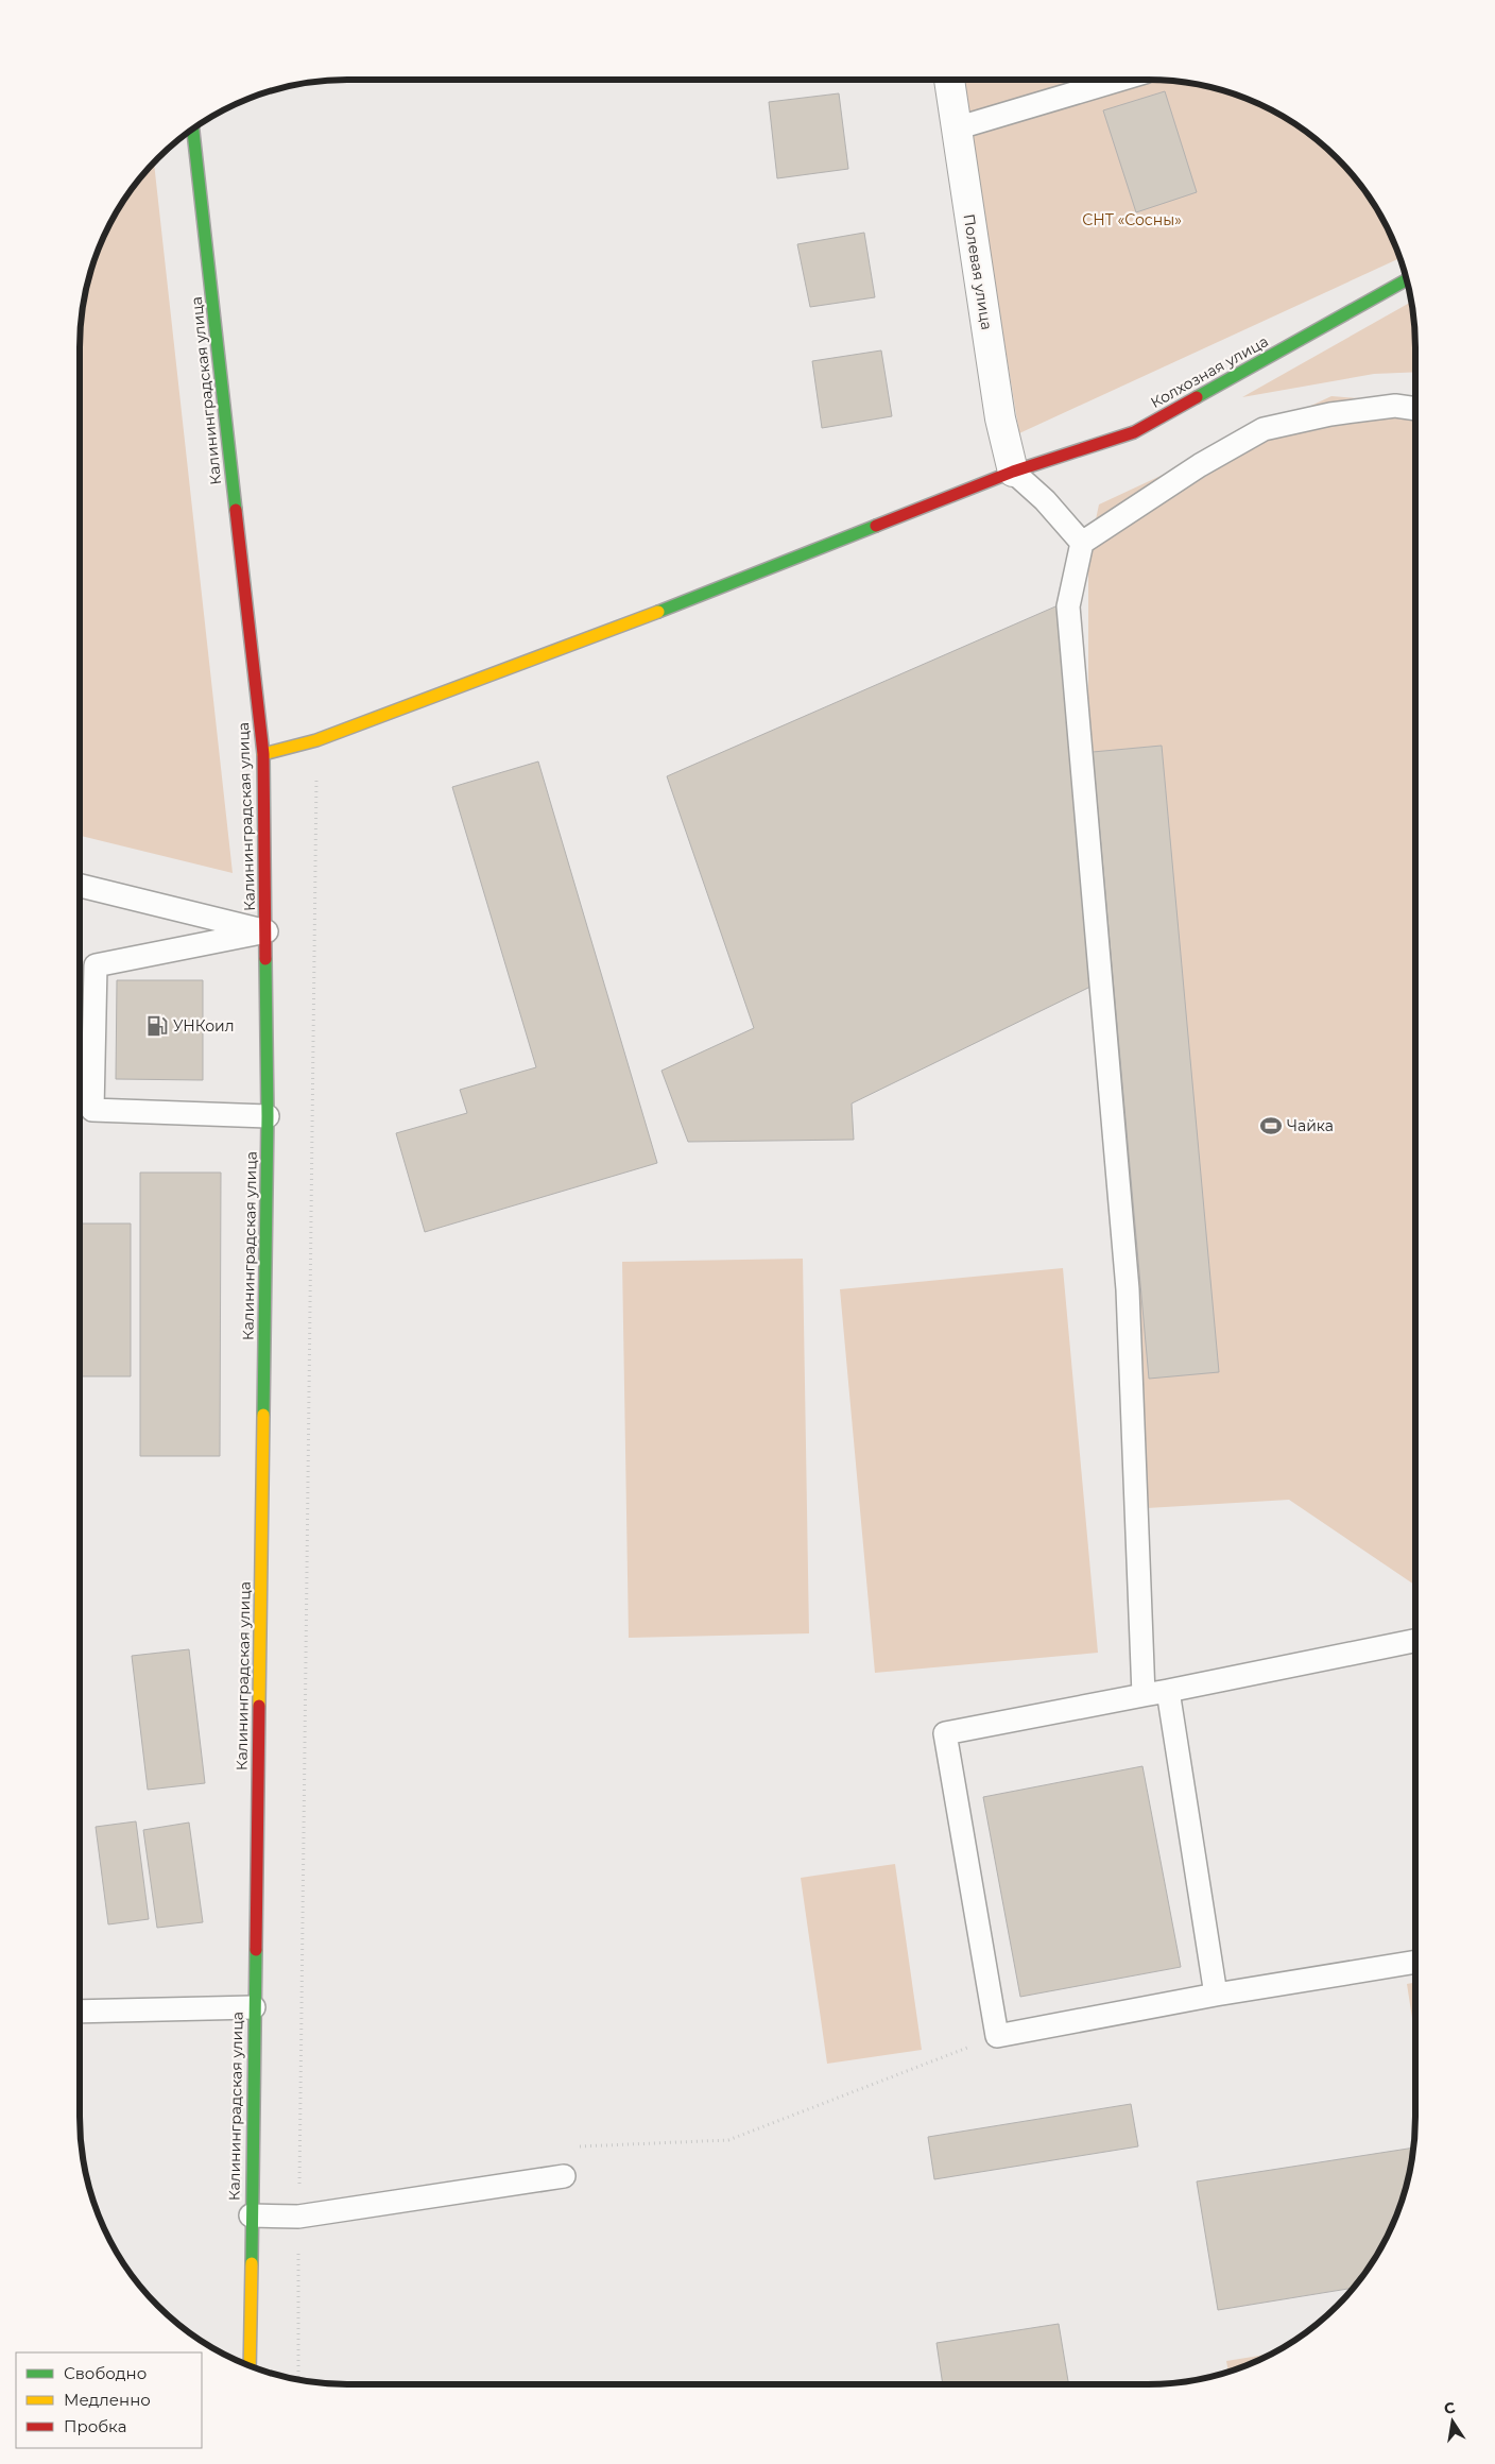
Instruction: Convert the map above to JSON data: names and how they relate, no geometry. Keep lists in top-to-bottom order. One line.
{"streets":{"street":["Полевая улица","Колхозная улица","Калининградская улица"]},"crossings":[["Полевая улица","Колхозная улица"],["Колхозная улица","Калининградская улица"]],"parks":["СНТ «Сосны»"],"places":{"fuel station":["УНКоил"],"sports":["Чайка"]},"legend":["Свободно","Медленно","Пробка"],"north":"top"}
